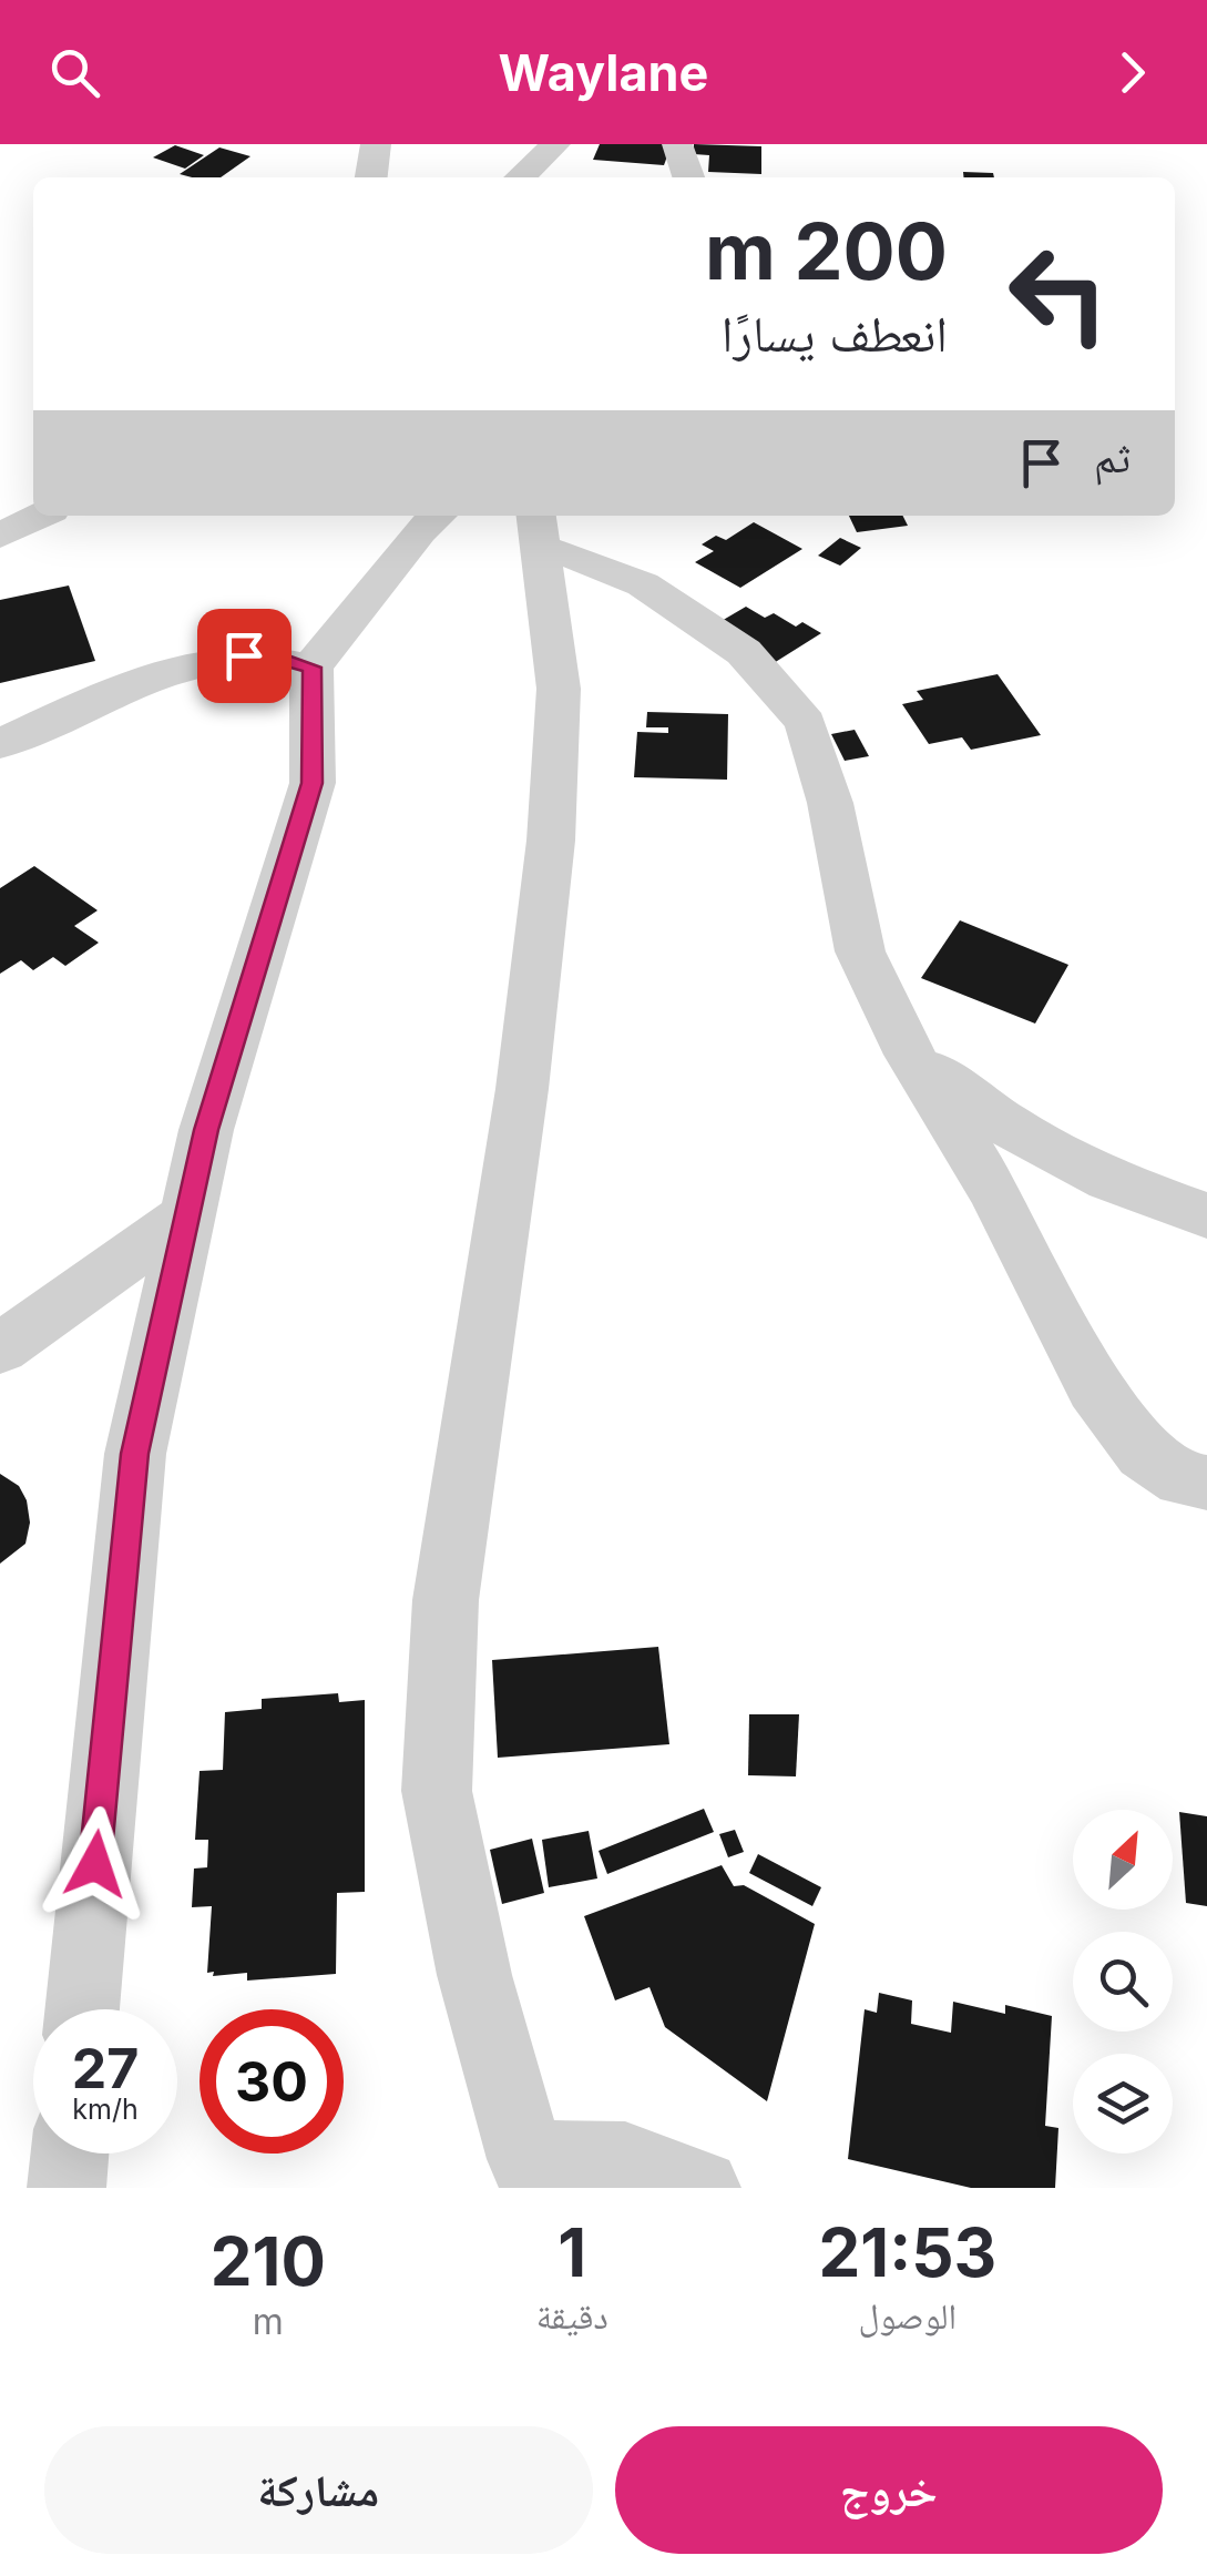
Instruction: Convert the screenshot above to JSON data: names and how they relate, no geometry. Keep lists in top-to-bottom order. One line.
{"north":"top right","page":{"header":"Waylane","turn":["200 m","انعطف يسارًا"],"then":"ثم","speed":"27 km/h","limit":"30","eta":["21:53","الوصول","1","دقيقة","210","m"],"buttons":["خروج","مشاركة"]}}
